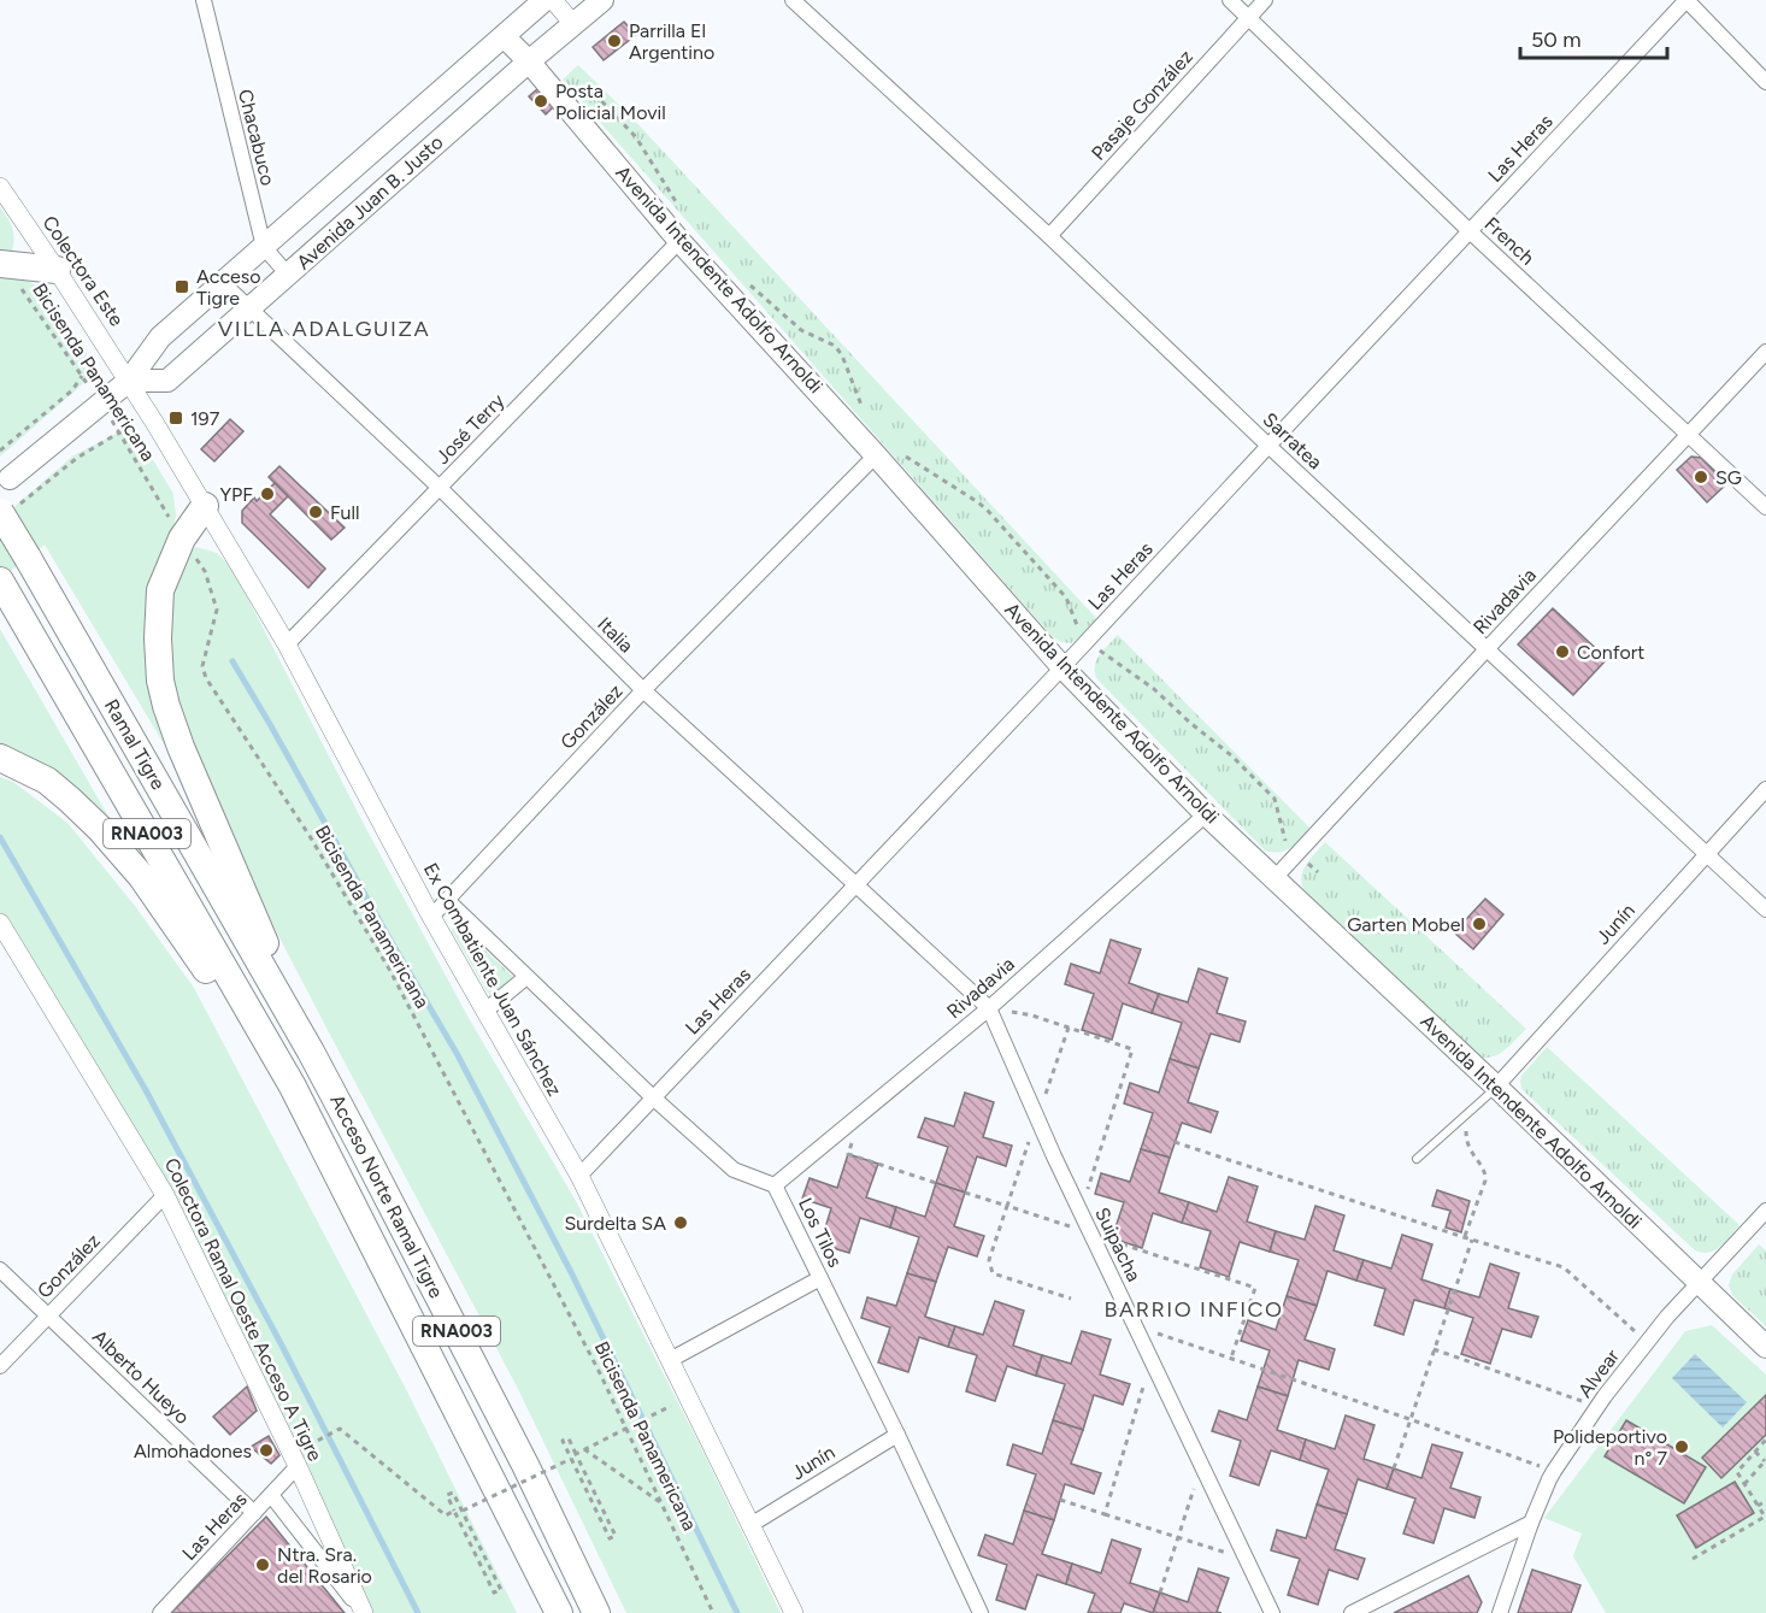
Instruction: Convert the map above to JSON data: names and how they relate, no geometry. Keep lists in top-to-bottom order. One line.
{"streets":{"highway":["Ramal Tigre","RNA003","Acceso Norte Ramal Tigre"],"main road":["Avenida Juan B. Justo","Avenida Intendente Adolfo Arnoldi"],"street":["Pasaje González","Chacabuco","Las Heras","French","Colectora Este","José Terry","Sarratea","Rivadavia","Italia","González","Junín","Ex Combatiente Juan Sánchez","Los Tilos","Suipacha","Colectora Ramal Oeste Acceso A Tigre","Alvear","Alberto Hueyo"],"path":["Bicisenda Panamericana"]},"crossings":[["Pasaje González","French"],["Pasaje González","Sarratea"],["Chacabuco","Avenida Juan B. Justo"],["Las Heras","French"],["Las Heras","Avenida Intendente Adolfo Arnoldi"],["Las Heras","Sarratea"],["Las Heras","Italia"],["Las Heras","Ex Combatiente Juan Sánchez"],["Las Heras","Los Tilos"],["Las Heras","Colectora Ramal Oeste Acceso A Tigre"],["Las Heras","Alberto Hueyo"],["Avenida Juan B. Justo","Colectora Este"],["Avenida Juan B. Justo","Avenida Intendente Adolfo Arnoldi"],["Avenida Juan B. Justo","Bicisenda Panamericana"],["Avenida Juan B. Justo","Italia"],["Avenida Juan B. Justo","Ex Combatiente Juan Sánchez"],["French","Rivadavia"],["Colectora Este","Ex Combatiente Juan Sánchez"],["Avenida Intendente Adolfo Arnoldi","José Terry"],["Avenida Intendente Adolfo Arnoldi","Rivadavia"],["Avenida Intendente Adolfo Arnoldi","González"],["Avenida Intendente Adolfo Arnoldi","Junín"],["Avenida Intendente Adolfo Arnoldi","Alvear"],["José Terry","Italia"],["José Terry","Ex Combatiente Juan Sánchez"],["Sarratea","Rivadavia"],["Sarratea","Junín"],["Rivadavia","Italia"],["Rivadavia","Los Tilos"],["Rivadavia","Suipacha"],["Italia","González"],["Italia","Suipacha"],["González","Ex Combatiente Juan Sánchez"],["González","Los Tilos"],["González","Colectora Ramal Oeste Acceso A Tigre"],["González","Alberto Hueyo"],["Ramal Tigre","Acceso Norte Ramal Tigre"],["Junín","Ex Combatiente Juan Sánchez"],["Junín","Los Tilos"]],"districts":["VILLA ADALGUIZA","BARRIO INFICO"],"places":{"other":["Parrilla El Argentino","Posta Policial Movil","SG","YPF","Full","Confort","Garten Mobel","Surdelta SA","Polideportivo n° 7","Almohadones","Ntra. Sra. del Rosario"],"transit":["Acceso Tigre","197"]},"scale_bar":"50 m"}
